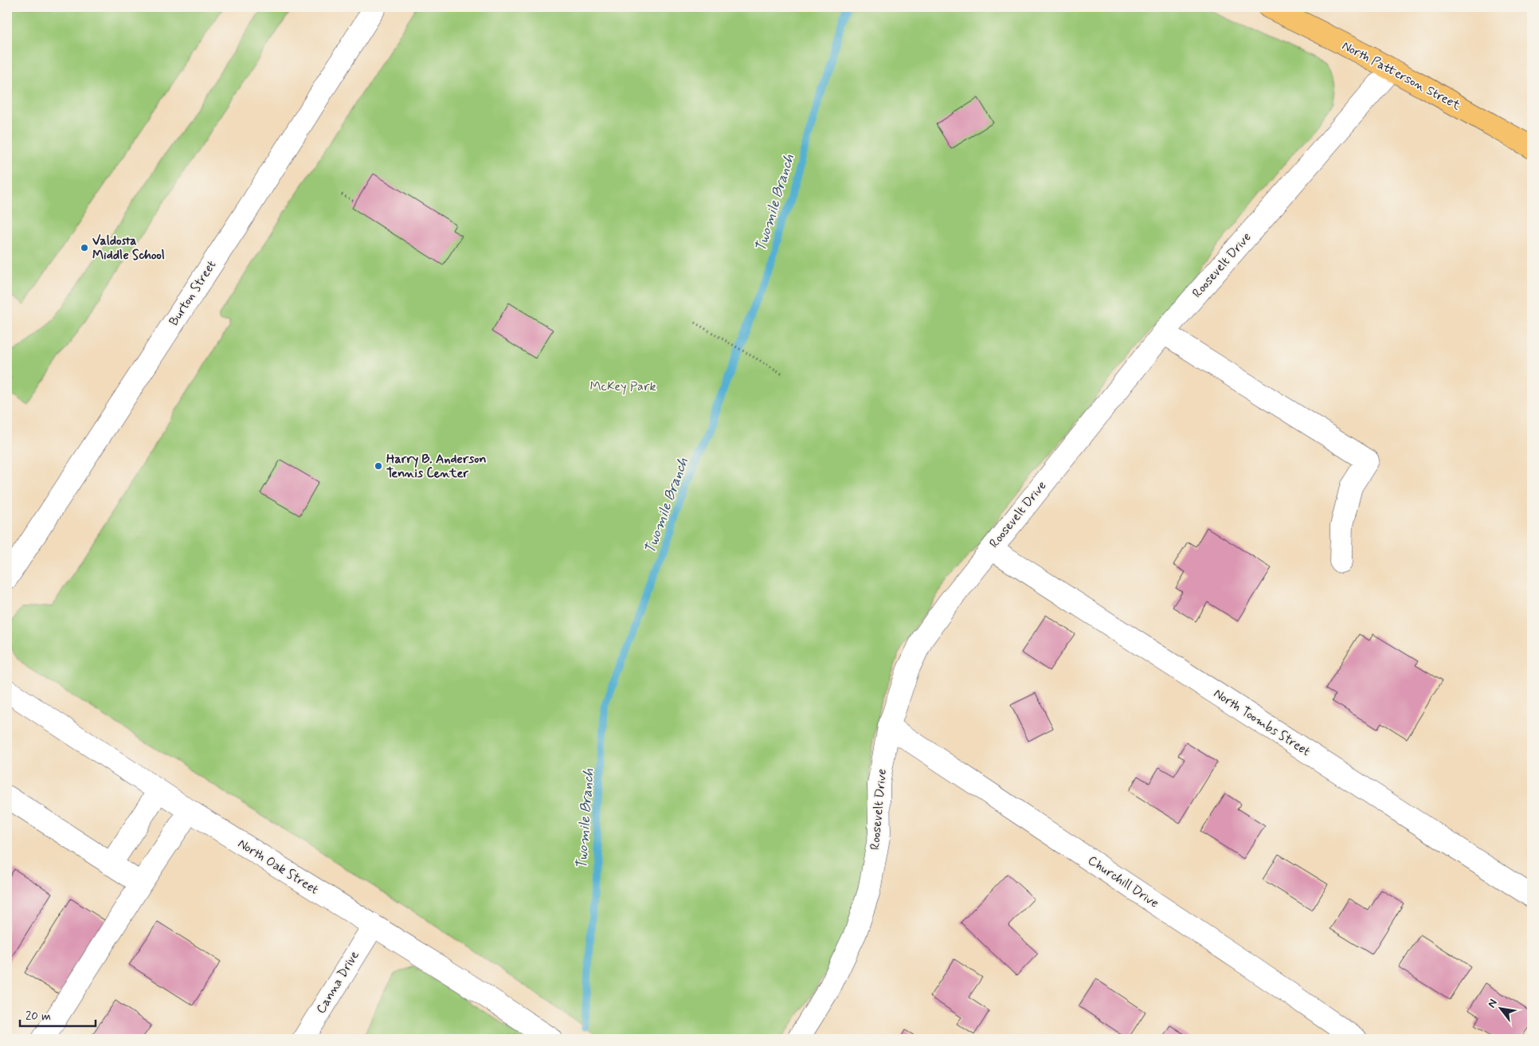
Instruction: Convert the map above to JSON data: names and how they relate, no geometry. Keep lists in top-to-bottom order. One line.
{"streets":{"main road":["North Patterson Street"],"street":["Roosevelt Drive","Burton Street","North Toombs Street","North Oak Street","Churchill Drive","Canna Drive"]},"crossings":[["North Patterson Street","Roosevelt Drive"],["Roosevelt Drive","North Toombs Street"],["Roosevelt Drive","Churchill Drive"],["North Oak Street","Canna Drive"]],"water":["Twomile Branch"],"parks":["McKey Park"],"places":["Valdosta Middle School","Harry B. Anderson Tennis Center"],"scale_bar":"20 m","north":"top left"}
